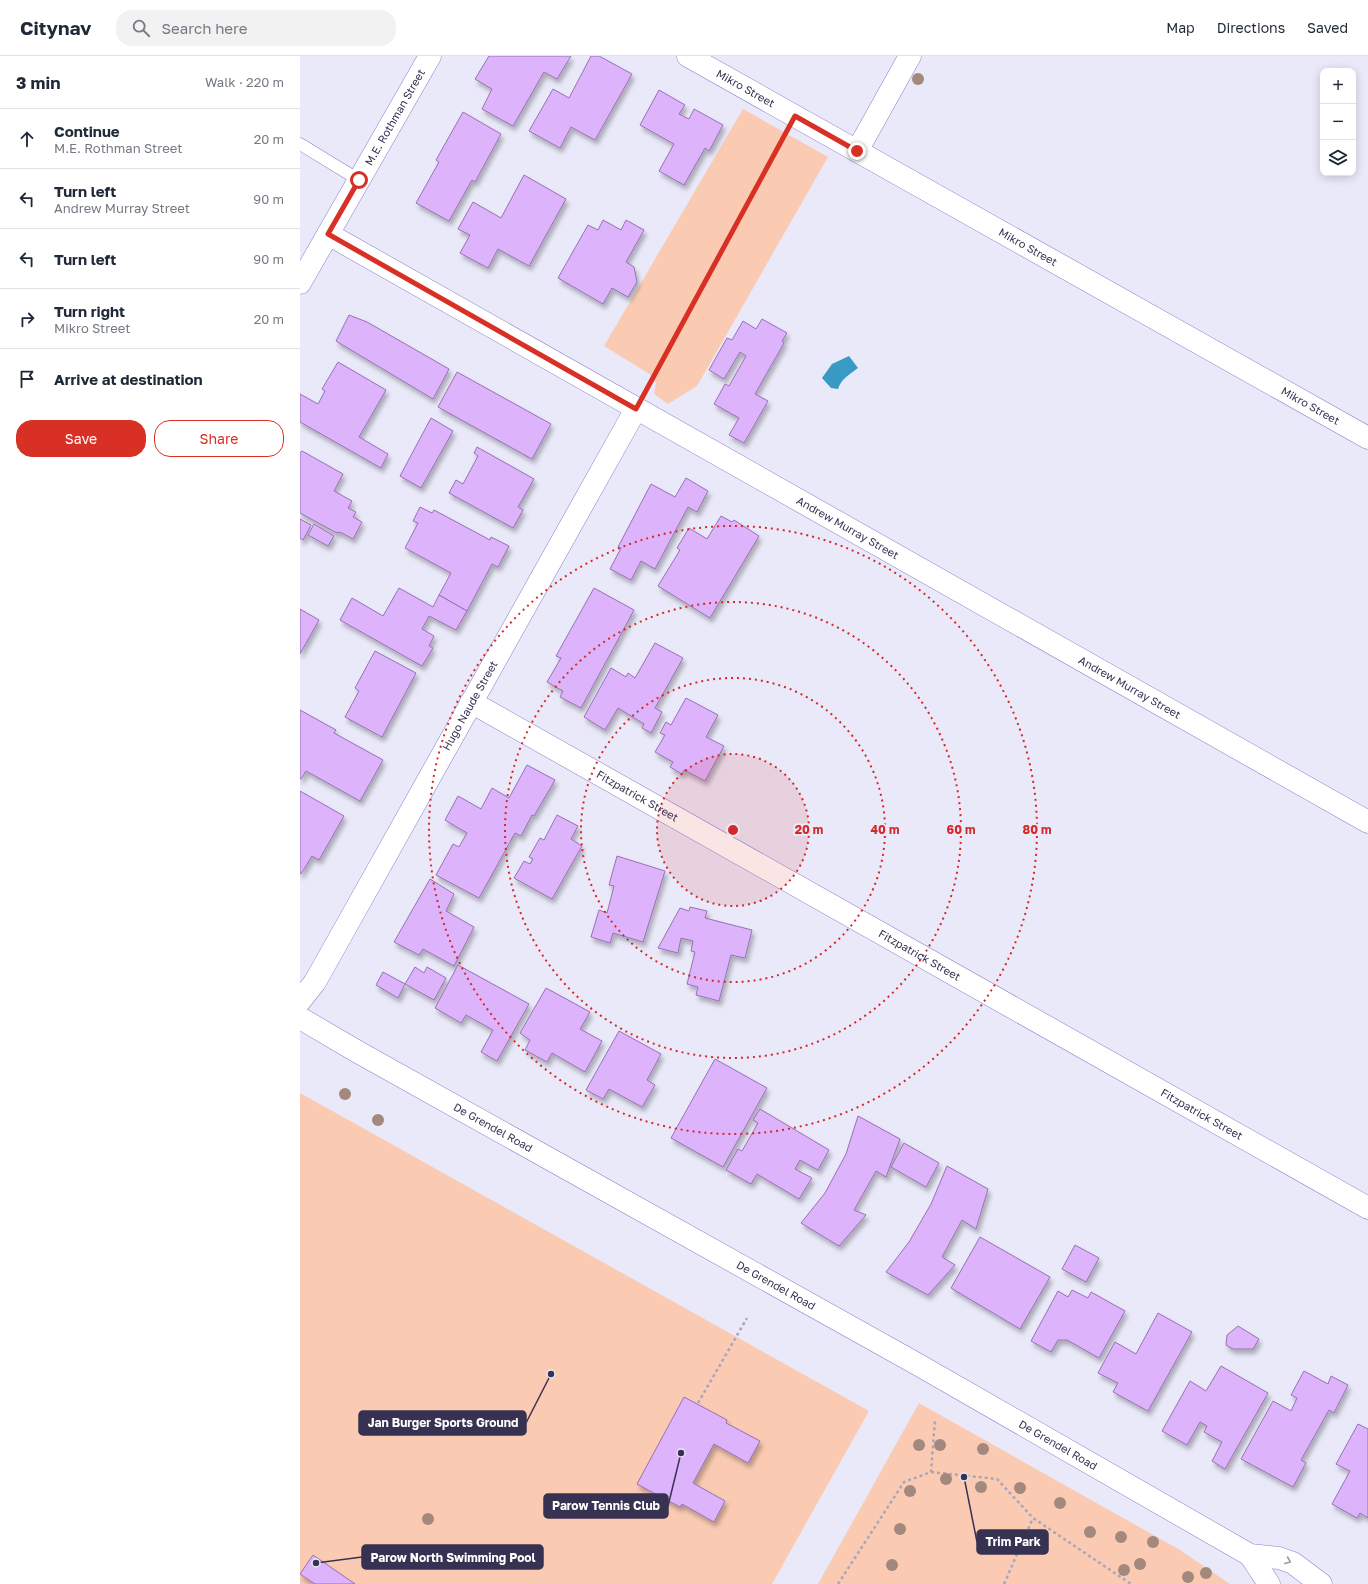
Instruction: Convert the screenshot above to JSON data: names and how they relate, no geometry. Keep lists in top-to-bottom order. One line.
{"streets":{"street":["Mikro Street","M.E. Rothman Street","Andrew Murray Street","Hugo Naude Street","Fitzpatrick Street","De Grendel Road"]},"crossings":[["M.E. Rothman Street","Andrew Murray Street"],["Andrew Murray Street","Hugo Naude Street"],["Hugo Naude Street","Fitzpatrick Street"]],"places":["Jan Burger Sports Ground","Parow Tennis Club","Trim Park","Parow North Swimming Pool"],"page":{"header":"Citynav","search":"Search here","nav":["Map","Directions","Saved"],"heading":["3 min","Walk · 220 m"],"map_buttons":["+","−"],"list":[["Continue","M.E. Rothman Street","20 m"],["Turn left","Andrew Murray Street","90 m"],["Turn left","90 m"],["Turn right","Mikro Street","20 m"],"Arrive at destination"],"buttons":["Save","Share"]},"rings":["20 m","40 m","60 m","80 m"]}
